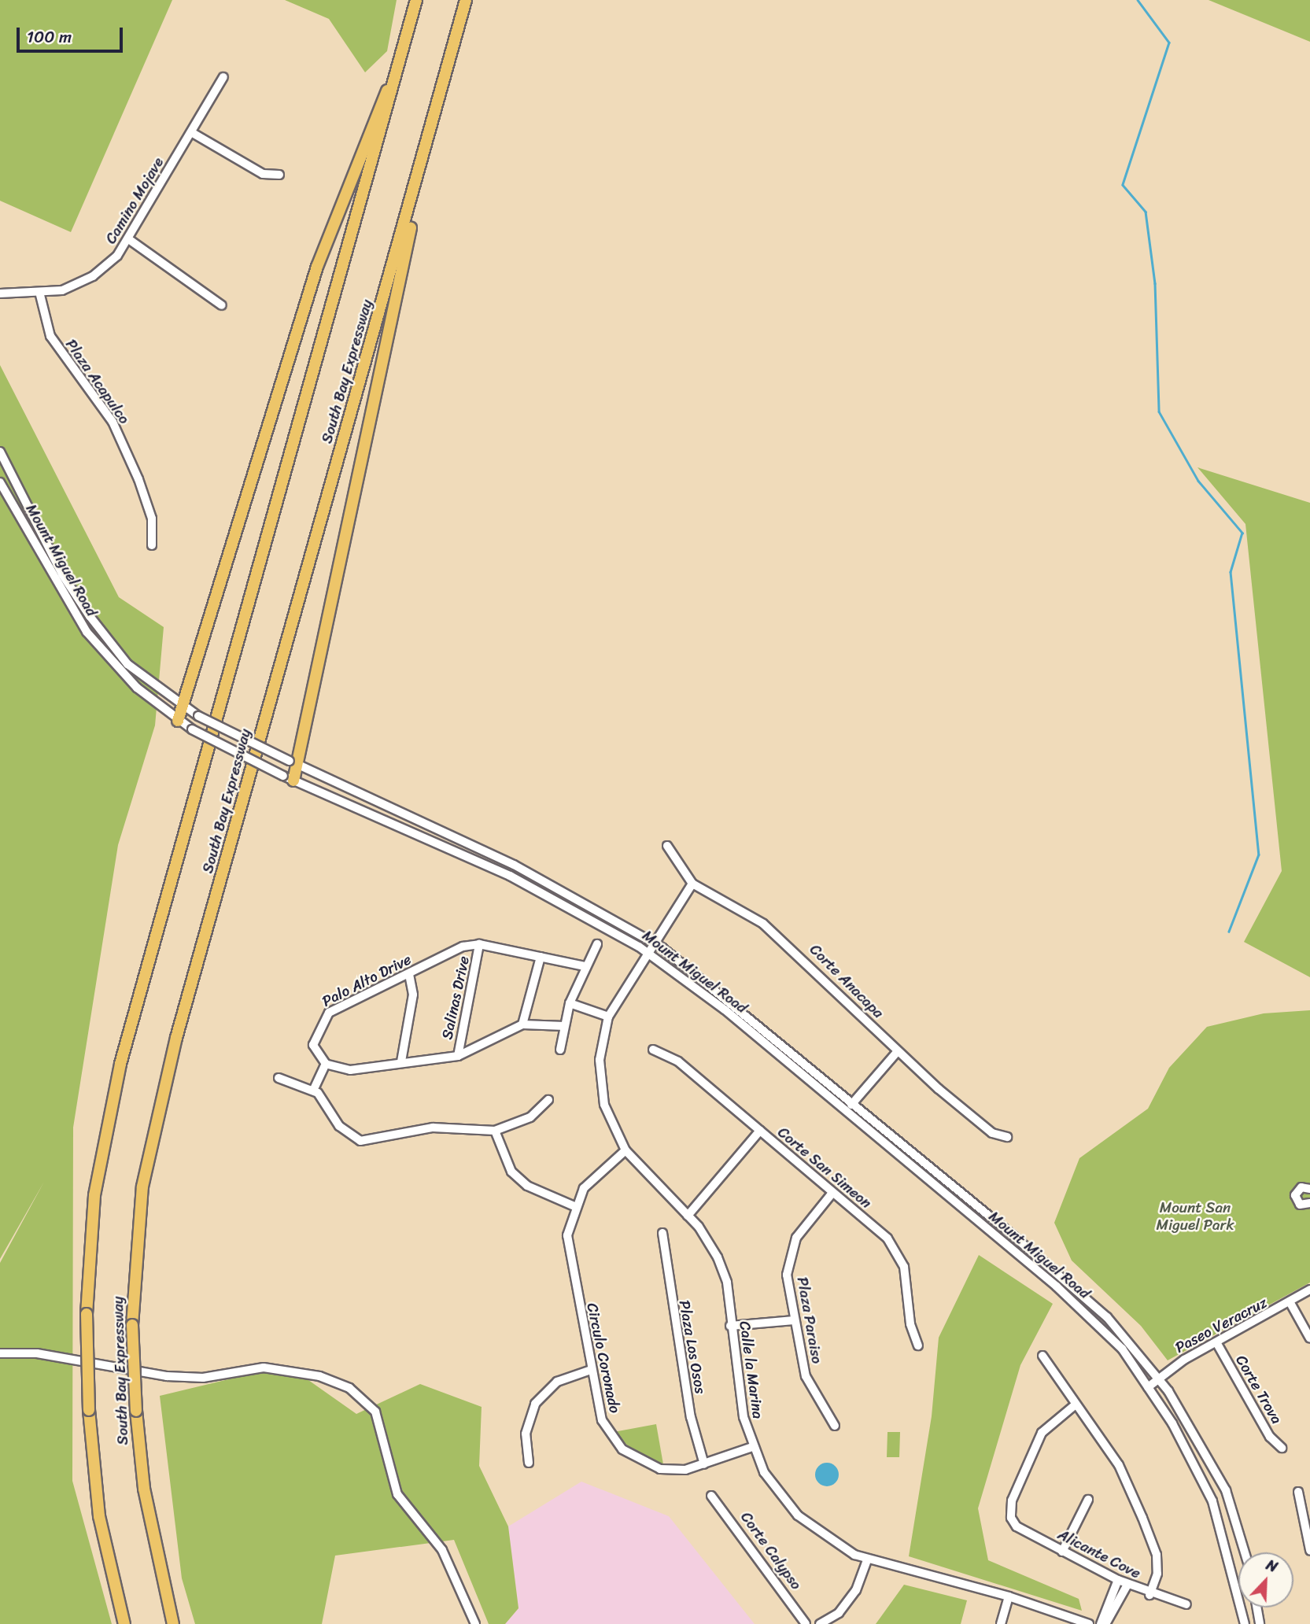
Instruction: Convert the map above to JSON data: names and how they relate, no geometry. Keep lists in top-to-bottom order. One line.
{"streets":{"highway":["South Bay Expressway"],"street":["Camino Mojave","Plaza Acapulco","Mount Miguel Road","Palo Alto Drive","Corte Anacapa","Salinas Drive","Corte San Simeon","Plaza Paraiso","Paseo Veracruz","Plaza Los Osos","Circulo Coronado","Calle la Marina","Corte Trova","Corte Calypso","Alicante Cove"]},"crossings":[["Camino Mojave","Plaza Acapulco"],["Mount Miguel Road","Paseo Veracruz"],["Mount Miguel Road","Calle la Marina"],["Palo Alto Drive","Salinas Drive"],["Corte Anacapa","Calle la Marina"],["Corte San Simeon","Plaza Paraiso"],["Paseo Veracruz","Corte Trova"],["Plaza Los Osos","Circulo Coronado"],["Circulo Coronado","Calle la Marina"]],"parks":["Mount San Miguel Park"],"scale_bar":"100 m","north":"top right"}
